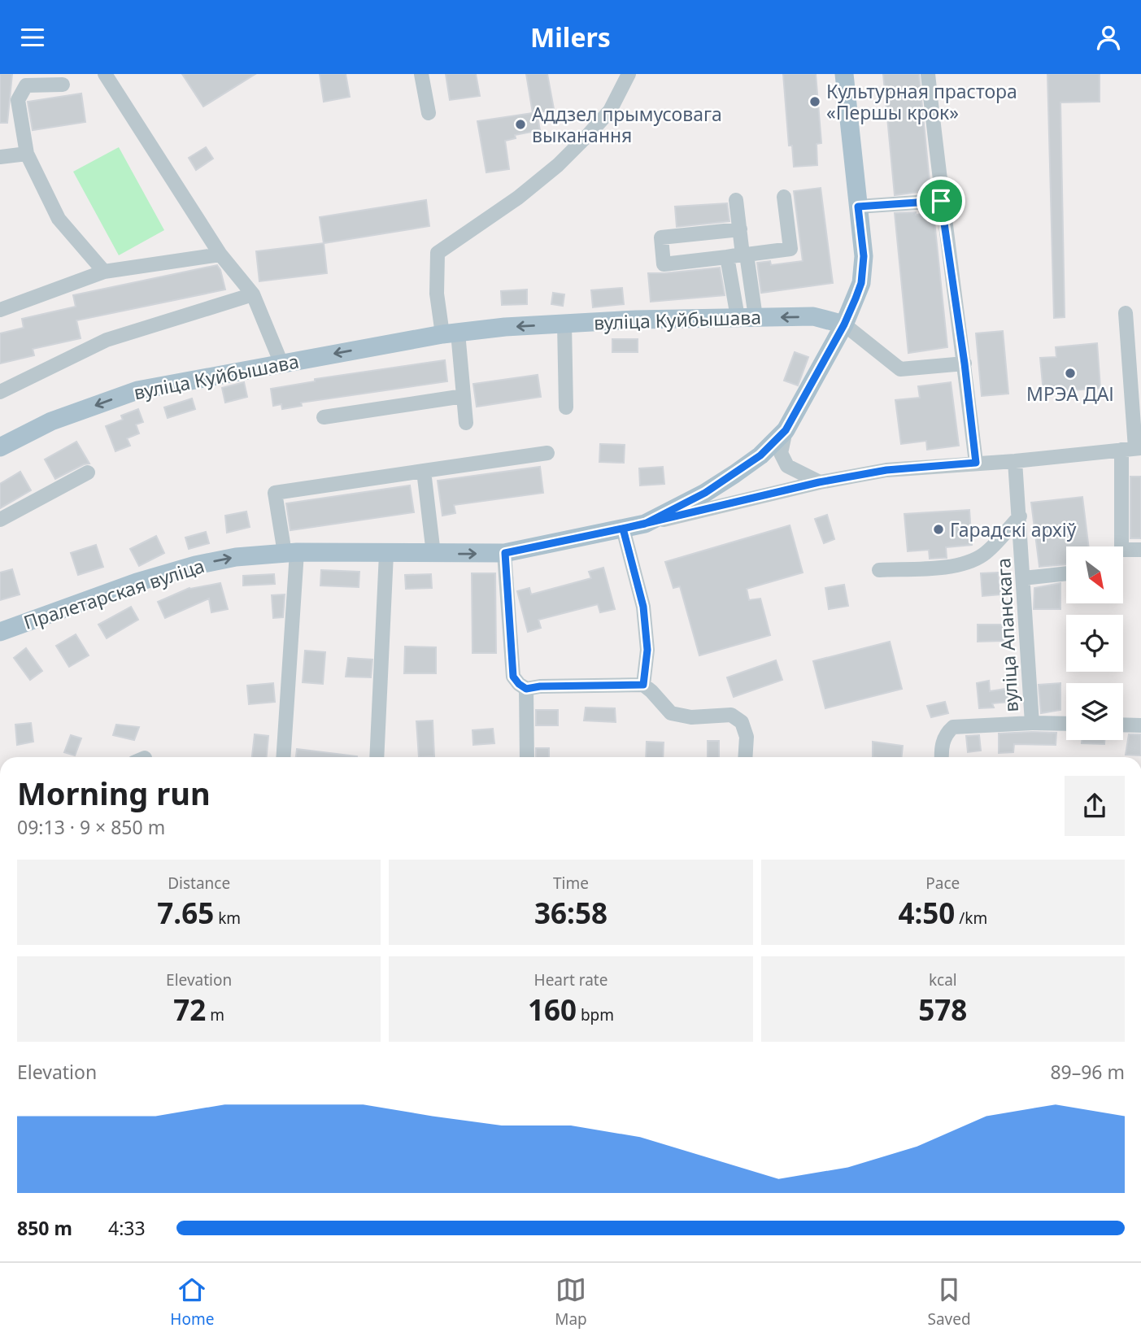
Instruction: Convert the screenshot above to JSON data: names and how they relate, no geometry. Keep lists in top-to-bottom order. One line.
{"streets":{"main road":["вуліца Куйбышава","Пралетарская вуліца"],"street":["вуліца Апанскага"]},"crossings":[["вуліца Куйбышава","Пралетарская вуліца"]],"one_way":["вуліца Куйбышава"],"places":["Культурная прастора «Першы крок»","Аддзел прымусовага выканання","МРЭА ДАІ","Гарадскі архіў"],"north":"bottom right","page":{"header":"Milers","heading":["Morning run","09:13 · 9 × 850 m"],"stats":[["Distance","7.65 km"],["Time","36:58"],["Pace","4:50 /km"],["Elevation","72 m"],["Heart rate","160 bpm"],["kcal","578"]],"chart":["Elevation","89–96 m"],"list":[{"name":"850 m","note":"4:33"}],"tabs":["Home","Map","Saved"]}}
